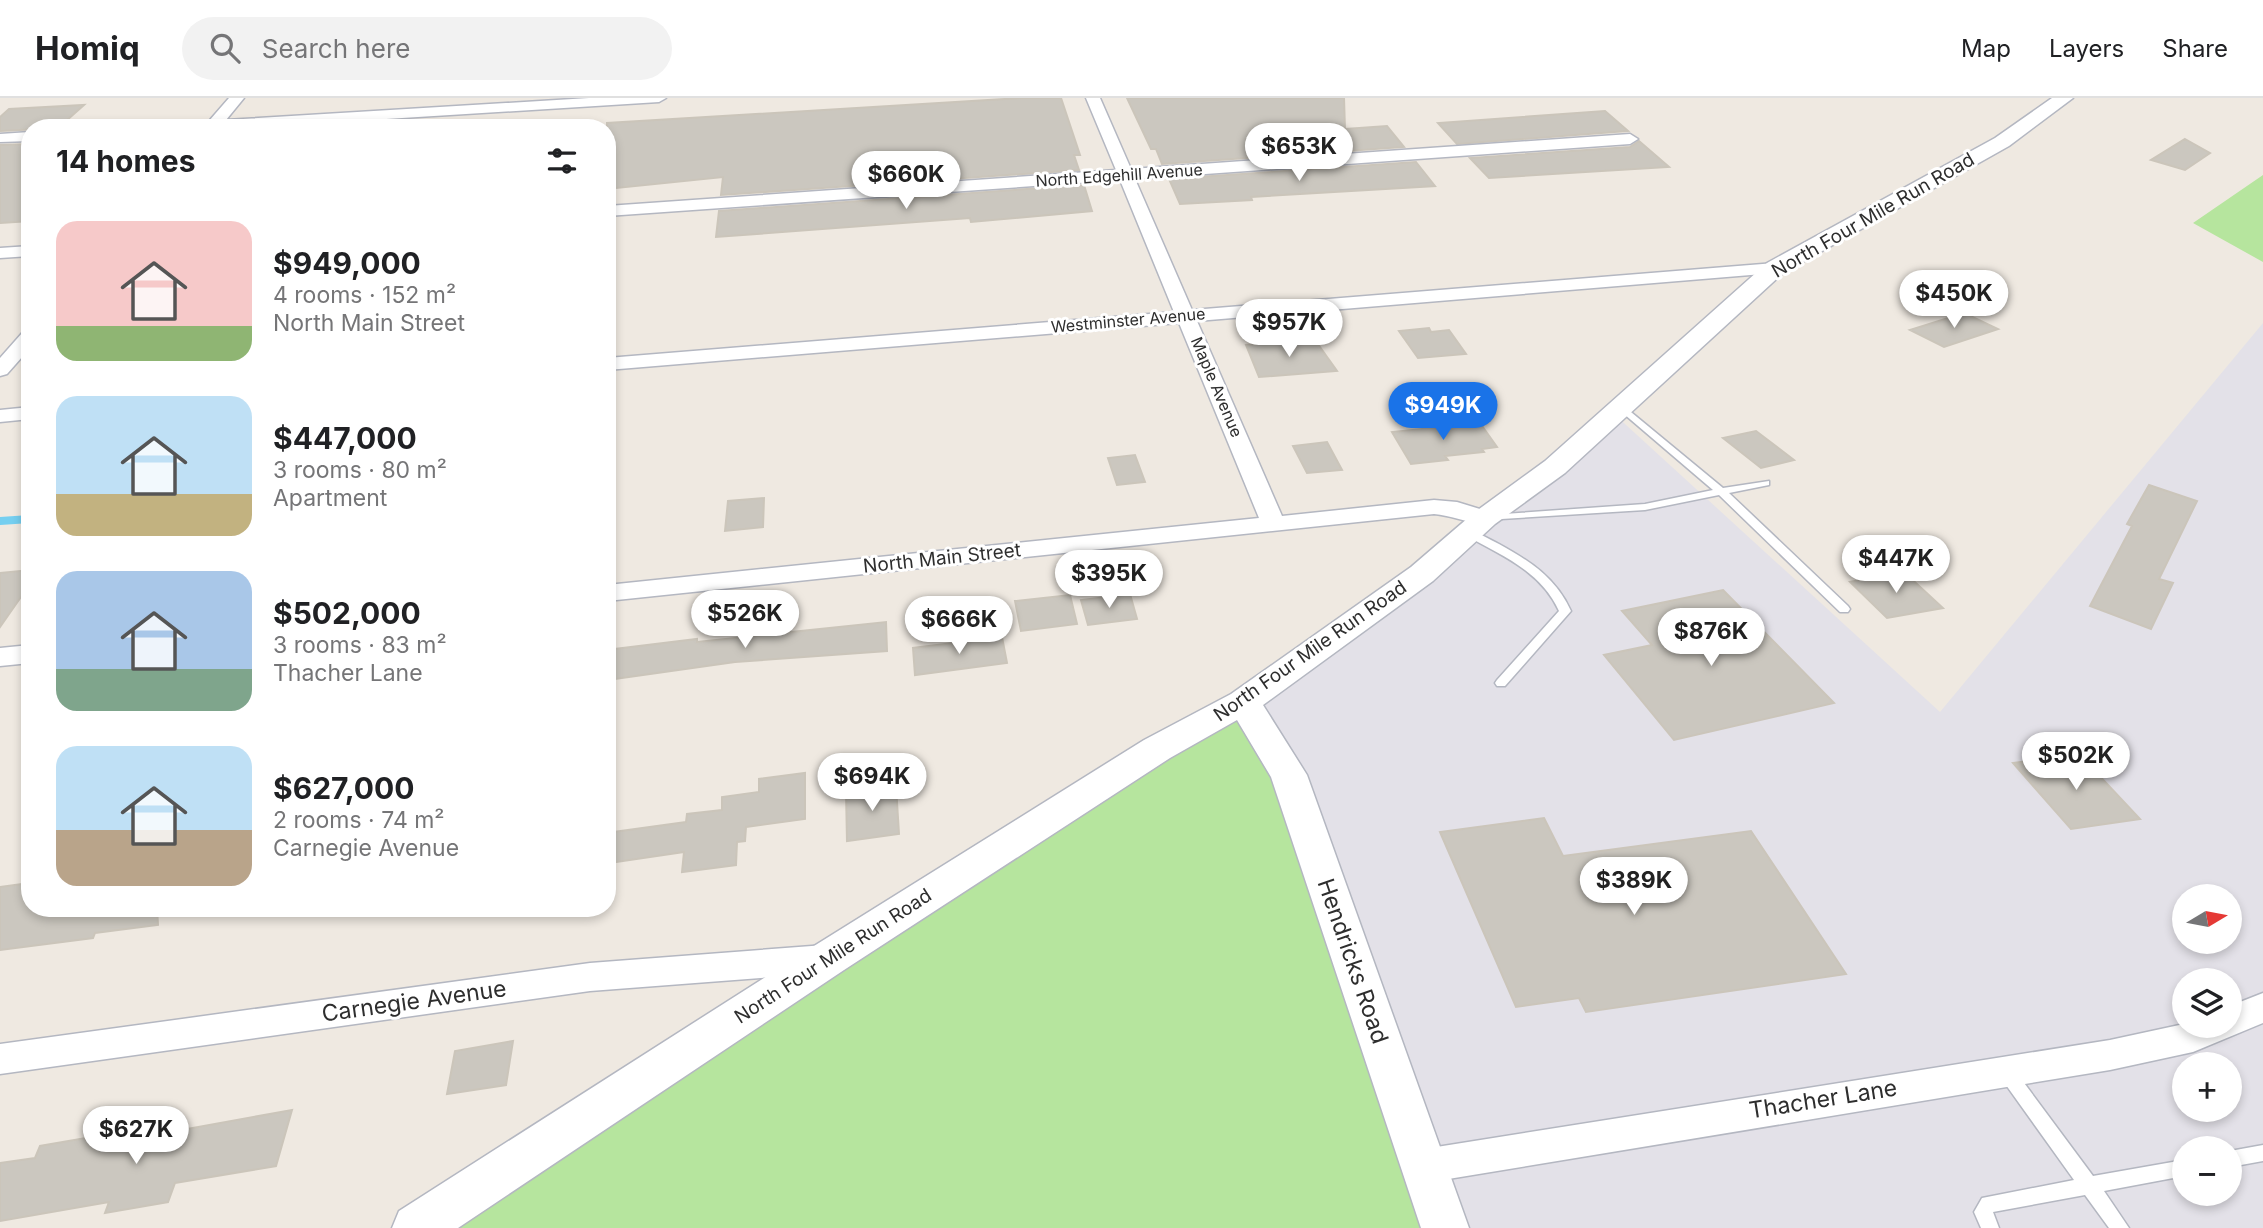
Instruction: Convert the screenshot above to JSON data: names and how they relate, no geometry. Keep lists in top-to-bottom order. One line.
{"streets":{"street":["North Edgehill Avenue","North Four Mile Run Road","Westminster Avenue","Maple Avenue","North Main Street","Hendricks Road","Carnegie Avenue","Thacher Lane"]},"crossings":[["North Edgehill Avenue","Maple Avenue"],["North Four Mile Run Road","Westminster Avenue"],["North Four Mile Run Road","North Main Street"],["North Four Mile Run Road","Hendricks Road"],["North Four Mile Run Road","Carnegie Avenue"],["Westminster Avenue","Maple Avenue"],["Maple Avenue","North Main Street"],["Hendricks Road","Thacher Lane"]],"north":"right","page":{"header":"Homiq","search":"Search here","nav":["Map","Layers","Share"],"heading":"14 homes","price":["$653K","$660K","$450K","$957K","$949K","$447K","$395K","$526K","$666K","$876K","$502K","$694K","$389K","$627K"],"list":[{"name":"$949,000","note":"4 rooms · 152 m² · North Main Street"},{"name":"$447,000","note":"3 rooms · 80 m² · Apartment"},{"name":"$502,000","note":"3 rooms · 83 m² · Thacher Lane"},{"name":"$627,000","note":"2 rooms · 74 m² · Carnegie Avenue"}],"map_buttons":["+","−"]}}
